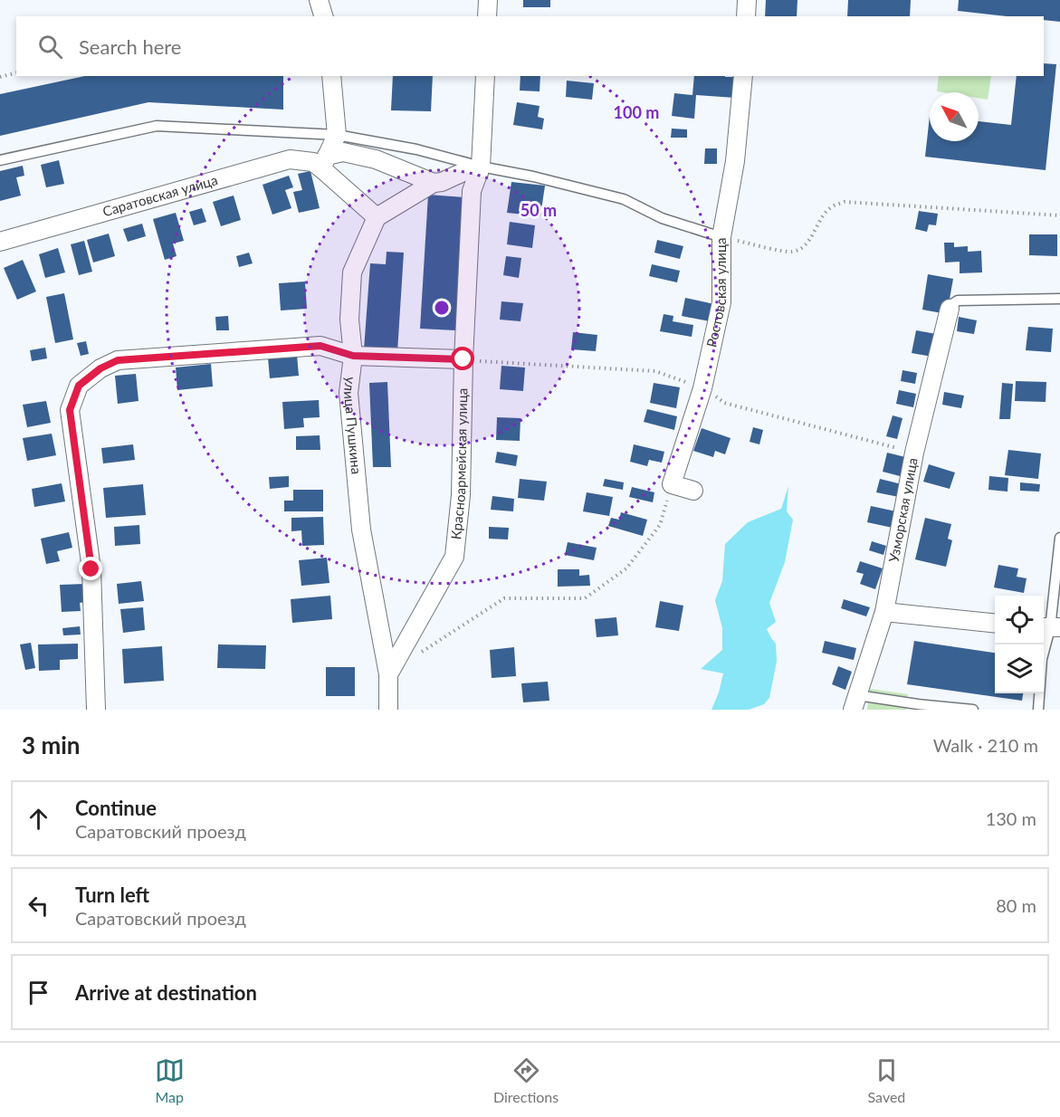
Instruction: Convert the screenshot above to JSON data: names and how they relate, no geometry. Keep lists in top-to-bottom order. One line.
{"streets":{"street":["Саратовская улица","Ростовская улица","улица Пушкина","Красноармейская улица","Узморская улица"]},"crossings":[["улица Пушкина","Красноармейская улица"]],"north":"top left","page":{"search":"Search here","heading":["3 min","Walk · 210 m"],"list":[["Continue","Саратовский проезд","130 m"],["Turn left","Саратовский проезд","80 m"],"Arrive at destination"],"nav":["Map","Directions","Saved"]},"rings":["100 m","50 m"]}
